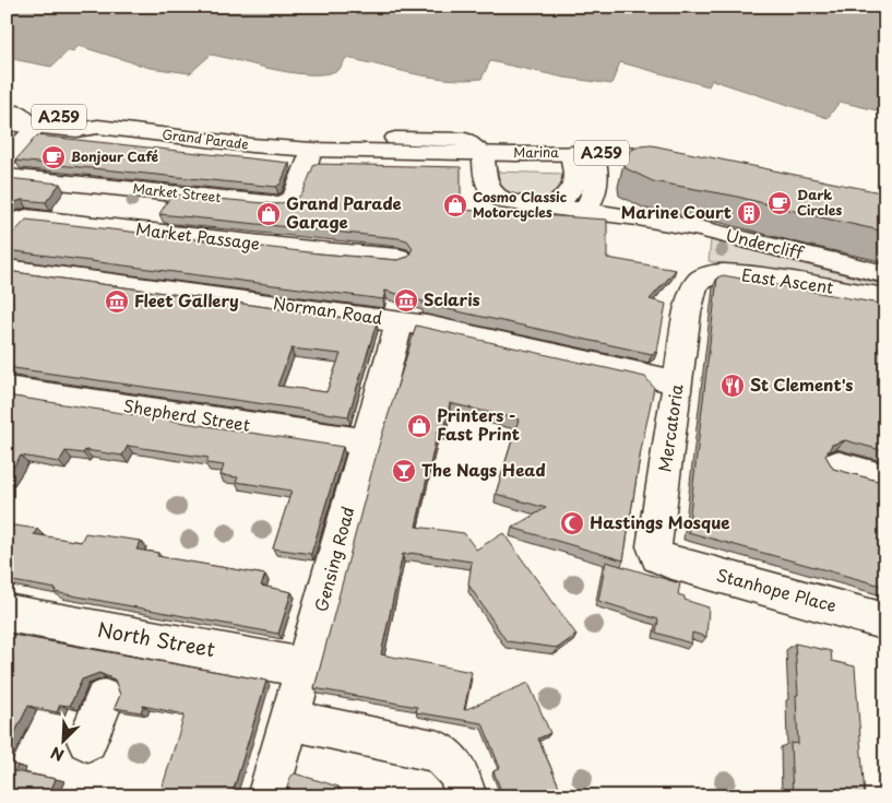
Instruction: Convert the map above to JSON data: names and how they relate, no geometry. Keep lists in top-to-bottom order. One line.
{"streets":{"main road":["A259","Grand Parade","Marina","Market Street","Market Passage","Undercliff","East Ascent","Norman Road","Shepherd Street","Mercatoria","Gensing Road","Stanhope Place","North Street"]},"crossings":[["Grand Parade","Marina"],["Grand Parade","Market Street"],["Marina","Market Street"],["Marina","Undercliff"],["East Ascent","Mercatoria"],["Norman Road","Mercatoria"],["Norman Road","Gensing Road"],["Shepherd Street","Gensing Road"],["Mercatoria","Stanhope Place"],["Gensing Road","North Street"]],"places":{"cafe":["Bonjour Café","Dark Circles"],"shop":["Cosmo Classic Motorcycles","Grand Parade Garage","Printers - Fast Print"],"building":["Marine Court"],"museum":["Sclaris","Fleet Gallery"],"restaurant":["St Clement's"],"bar":["The Nags Head"],"mosque":["Hastings Mosque"]},"north":"bottom left"}
